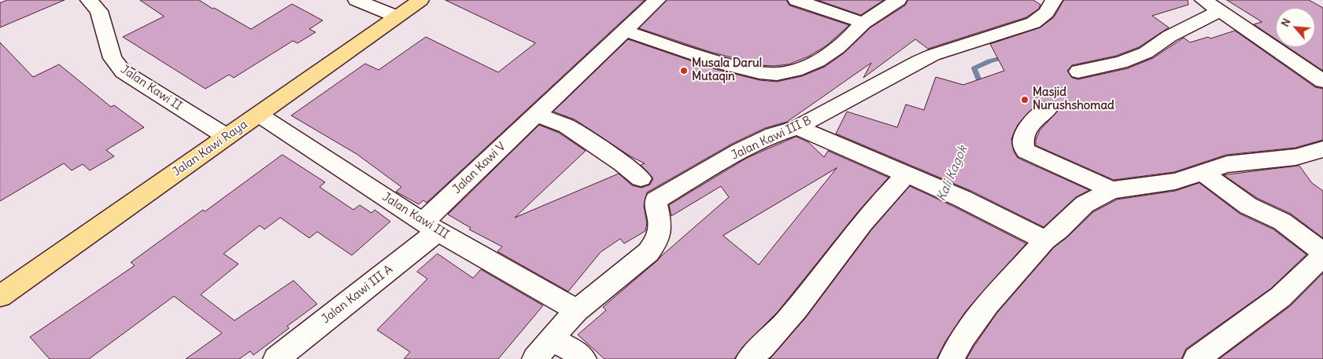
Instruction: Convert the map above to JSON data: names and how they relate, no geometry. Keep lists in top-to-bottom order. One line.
{"streets":{"main road":["Jalan Kawi Raya"],"street":["Jalan Kawi II","Jalan Kawi III B","Jalan Kawi V","Jalan Kawi III","Jalan Kawi III A"]},"crossings":[["Jalan Kawi II","Jalan Kawi Raya"],["Jalan Kawi III B","Jalan Kawi III"],["Jalan Kawi Raya","Jalan Kawi III"],["Jalan Kawi V","Jalan Kawi III"],["Jalan Kawi V","Jalan Kawi III A"],["Jalan Kawi III","Jalan Kawi III A"]],"water":["Kali Kagok"],"places":["Musala Darul Mutaqin","Masjid Nurushshomad"],"north":"top left"}
